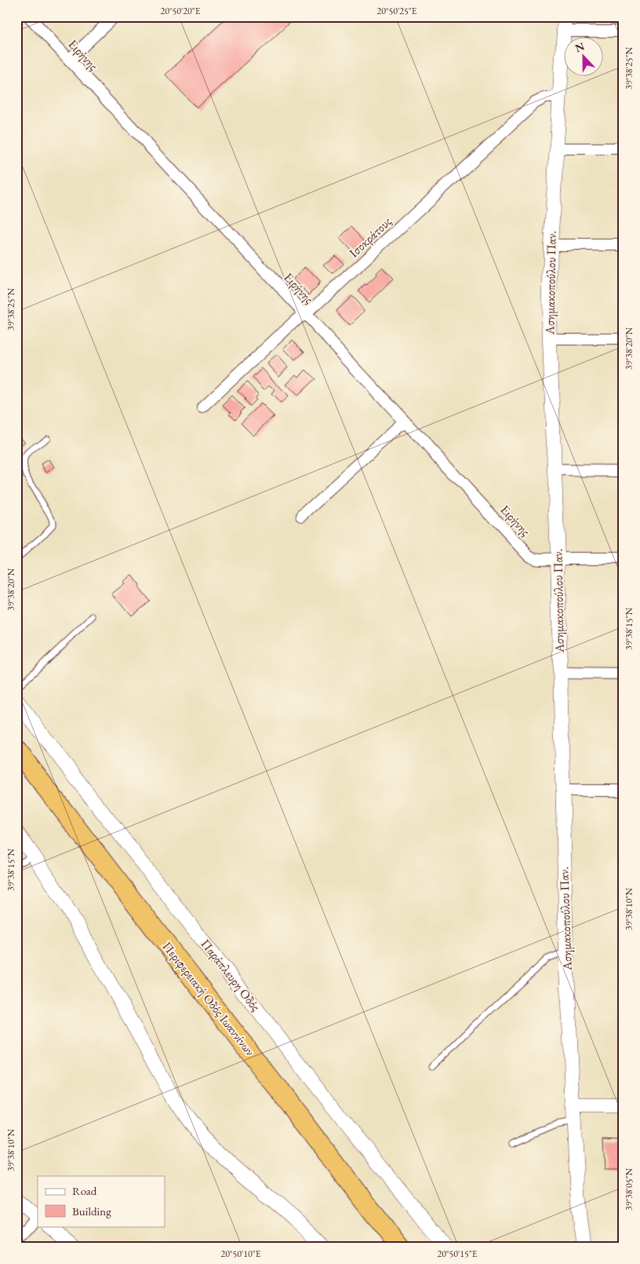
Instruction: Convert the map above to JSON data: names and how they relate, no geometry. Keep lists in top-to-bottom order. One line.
{"streets":{"highway":["Περιφερειακή Οδός Ιωαννίνων"],"street":["Ειρήνης","Ισοκράτους","Ασημακοπούλου Παν.","Παράπλευρη Οδός"]},"crossings":[["Ειρήνης","Ισοκράτους"],["Ειρήνης","Ασημακοπούλου Παν."],["Ισοκράτους","Ασημακοπούλου Παν."]],"legend":["Road","Building"],"north":"top","coordinates":["20°50'20\"E","20°50'25\"E","39°38'25\"N","39°38'20\"N","39°38'15\"N","39°38'10\"N","39°38'05\"N","20°50'10\"E","20°50'15\"E"]}
